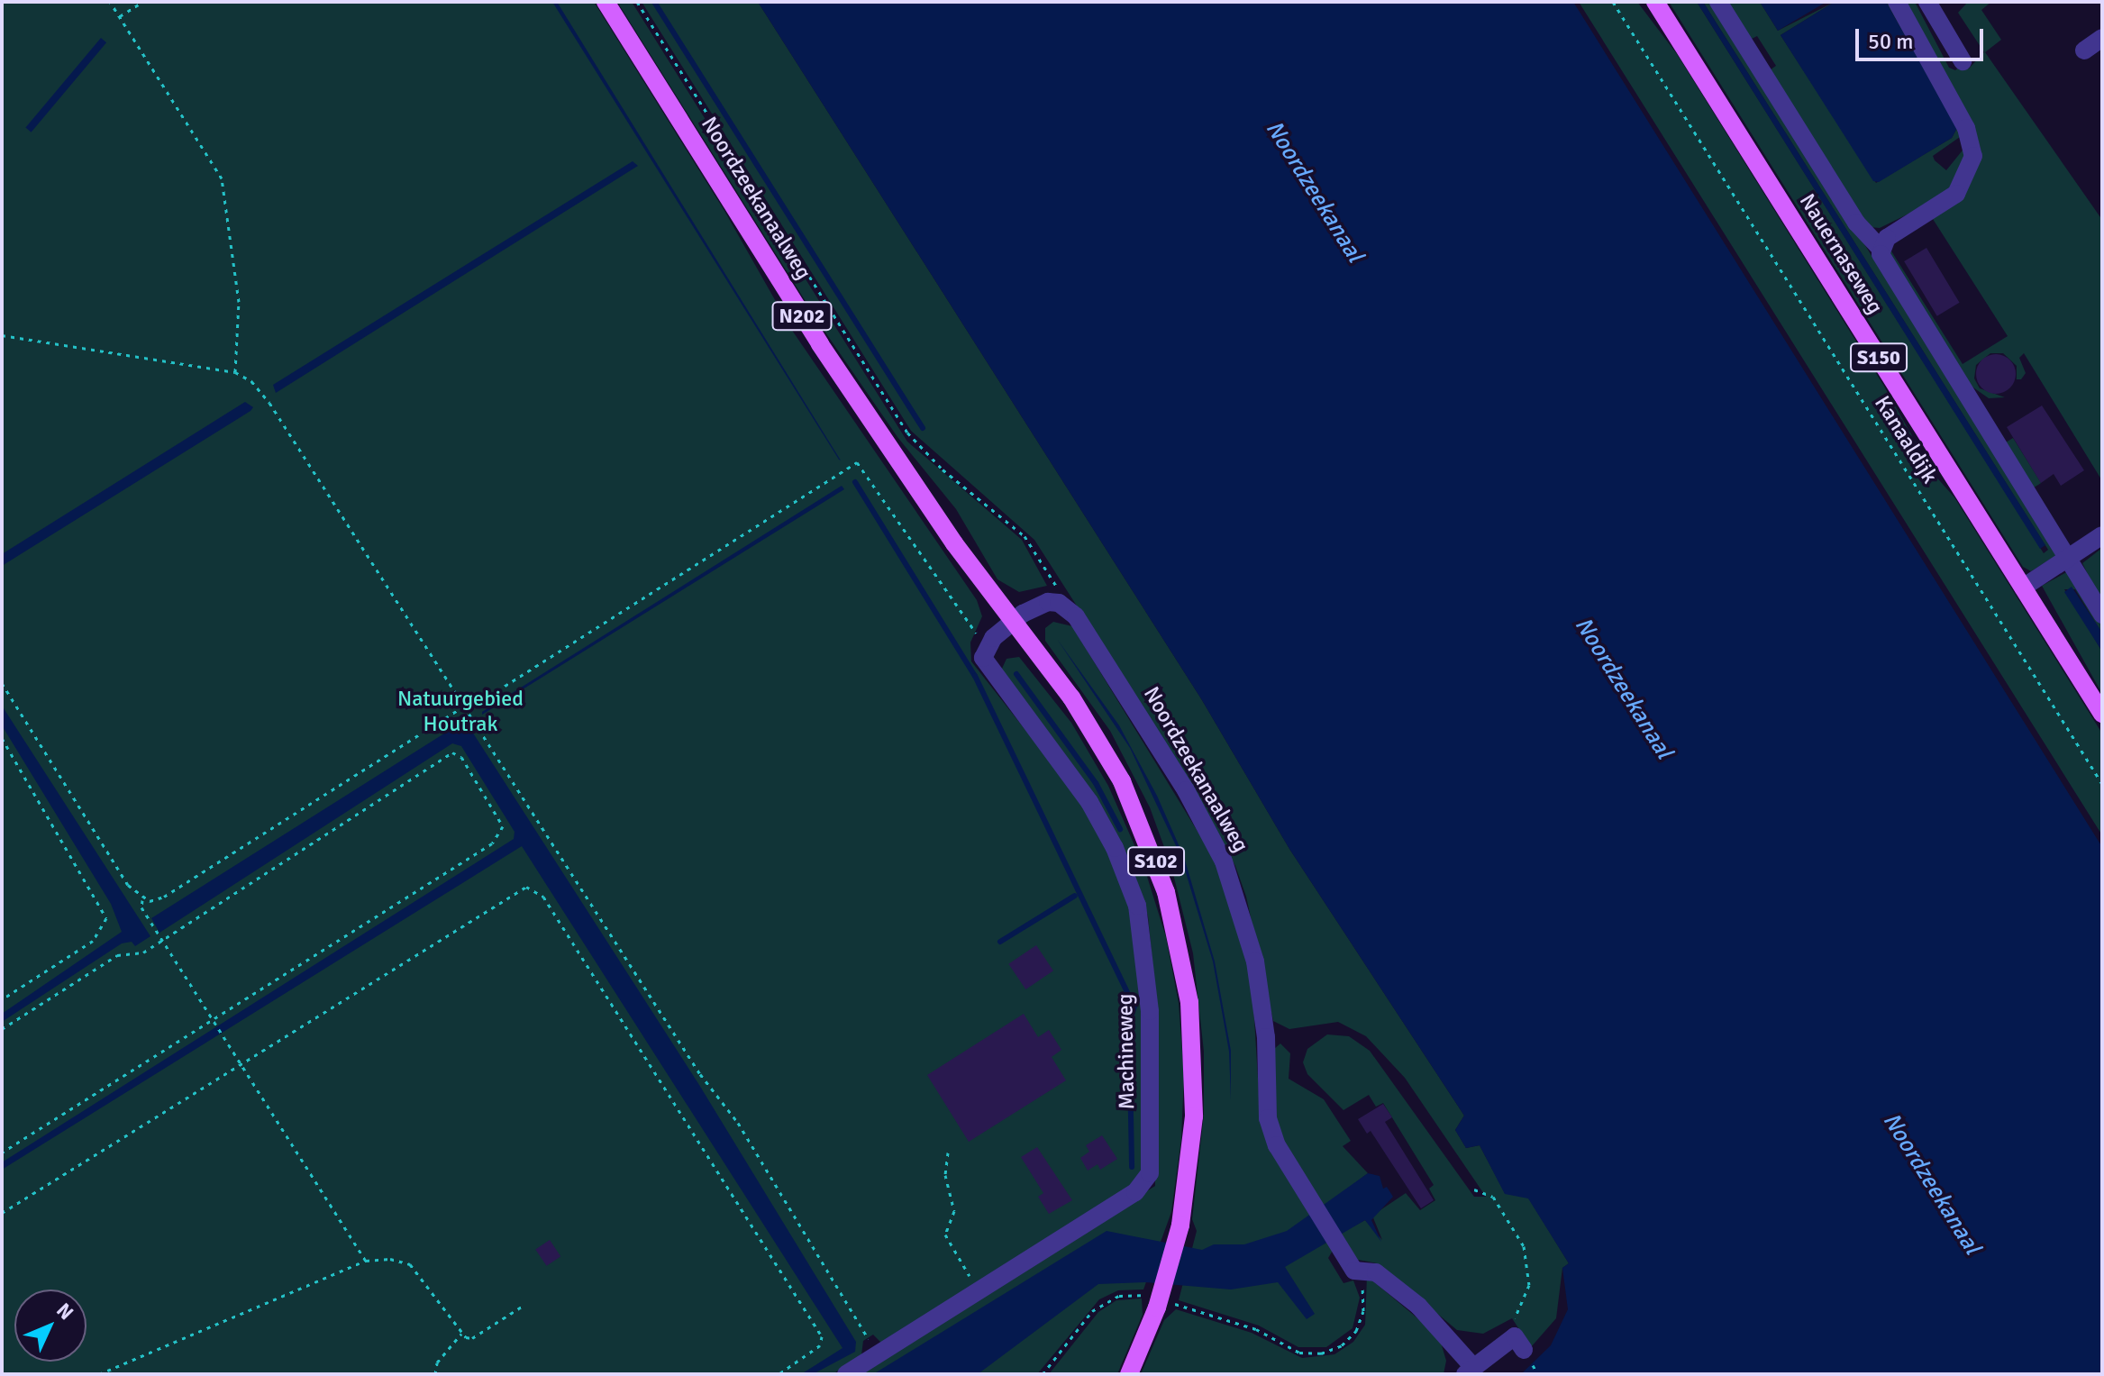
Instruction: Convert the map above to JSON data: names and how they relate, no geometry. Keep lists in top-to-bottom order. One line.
{"streets":{"main road":["Noordzeekanaalweg","Nauernaseweg","N202","S150","S102"],"street":["Machineweg"],"path":["Kanaaldijk"]},"crossings":[["Noordzeekanaalweg","S102"]],"water":["Noordzeekanaal"],"parks":["Natuurgebied Houtrak"],"scale_bar":"50 m","north":"top right"}
